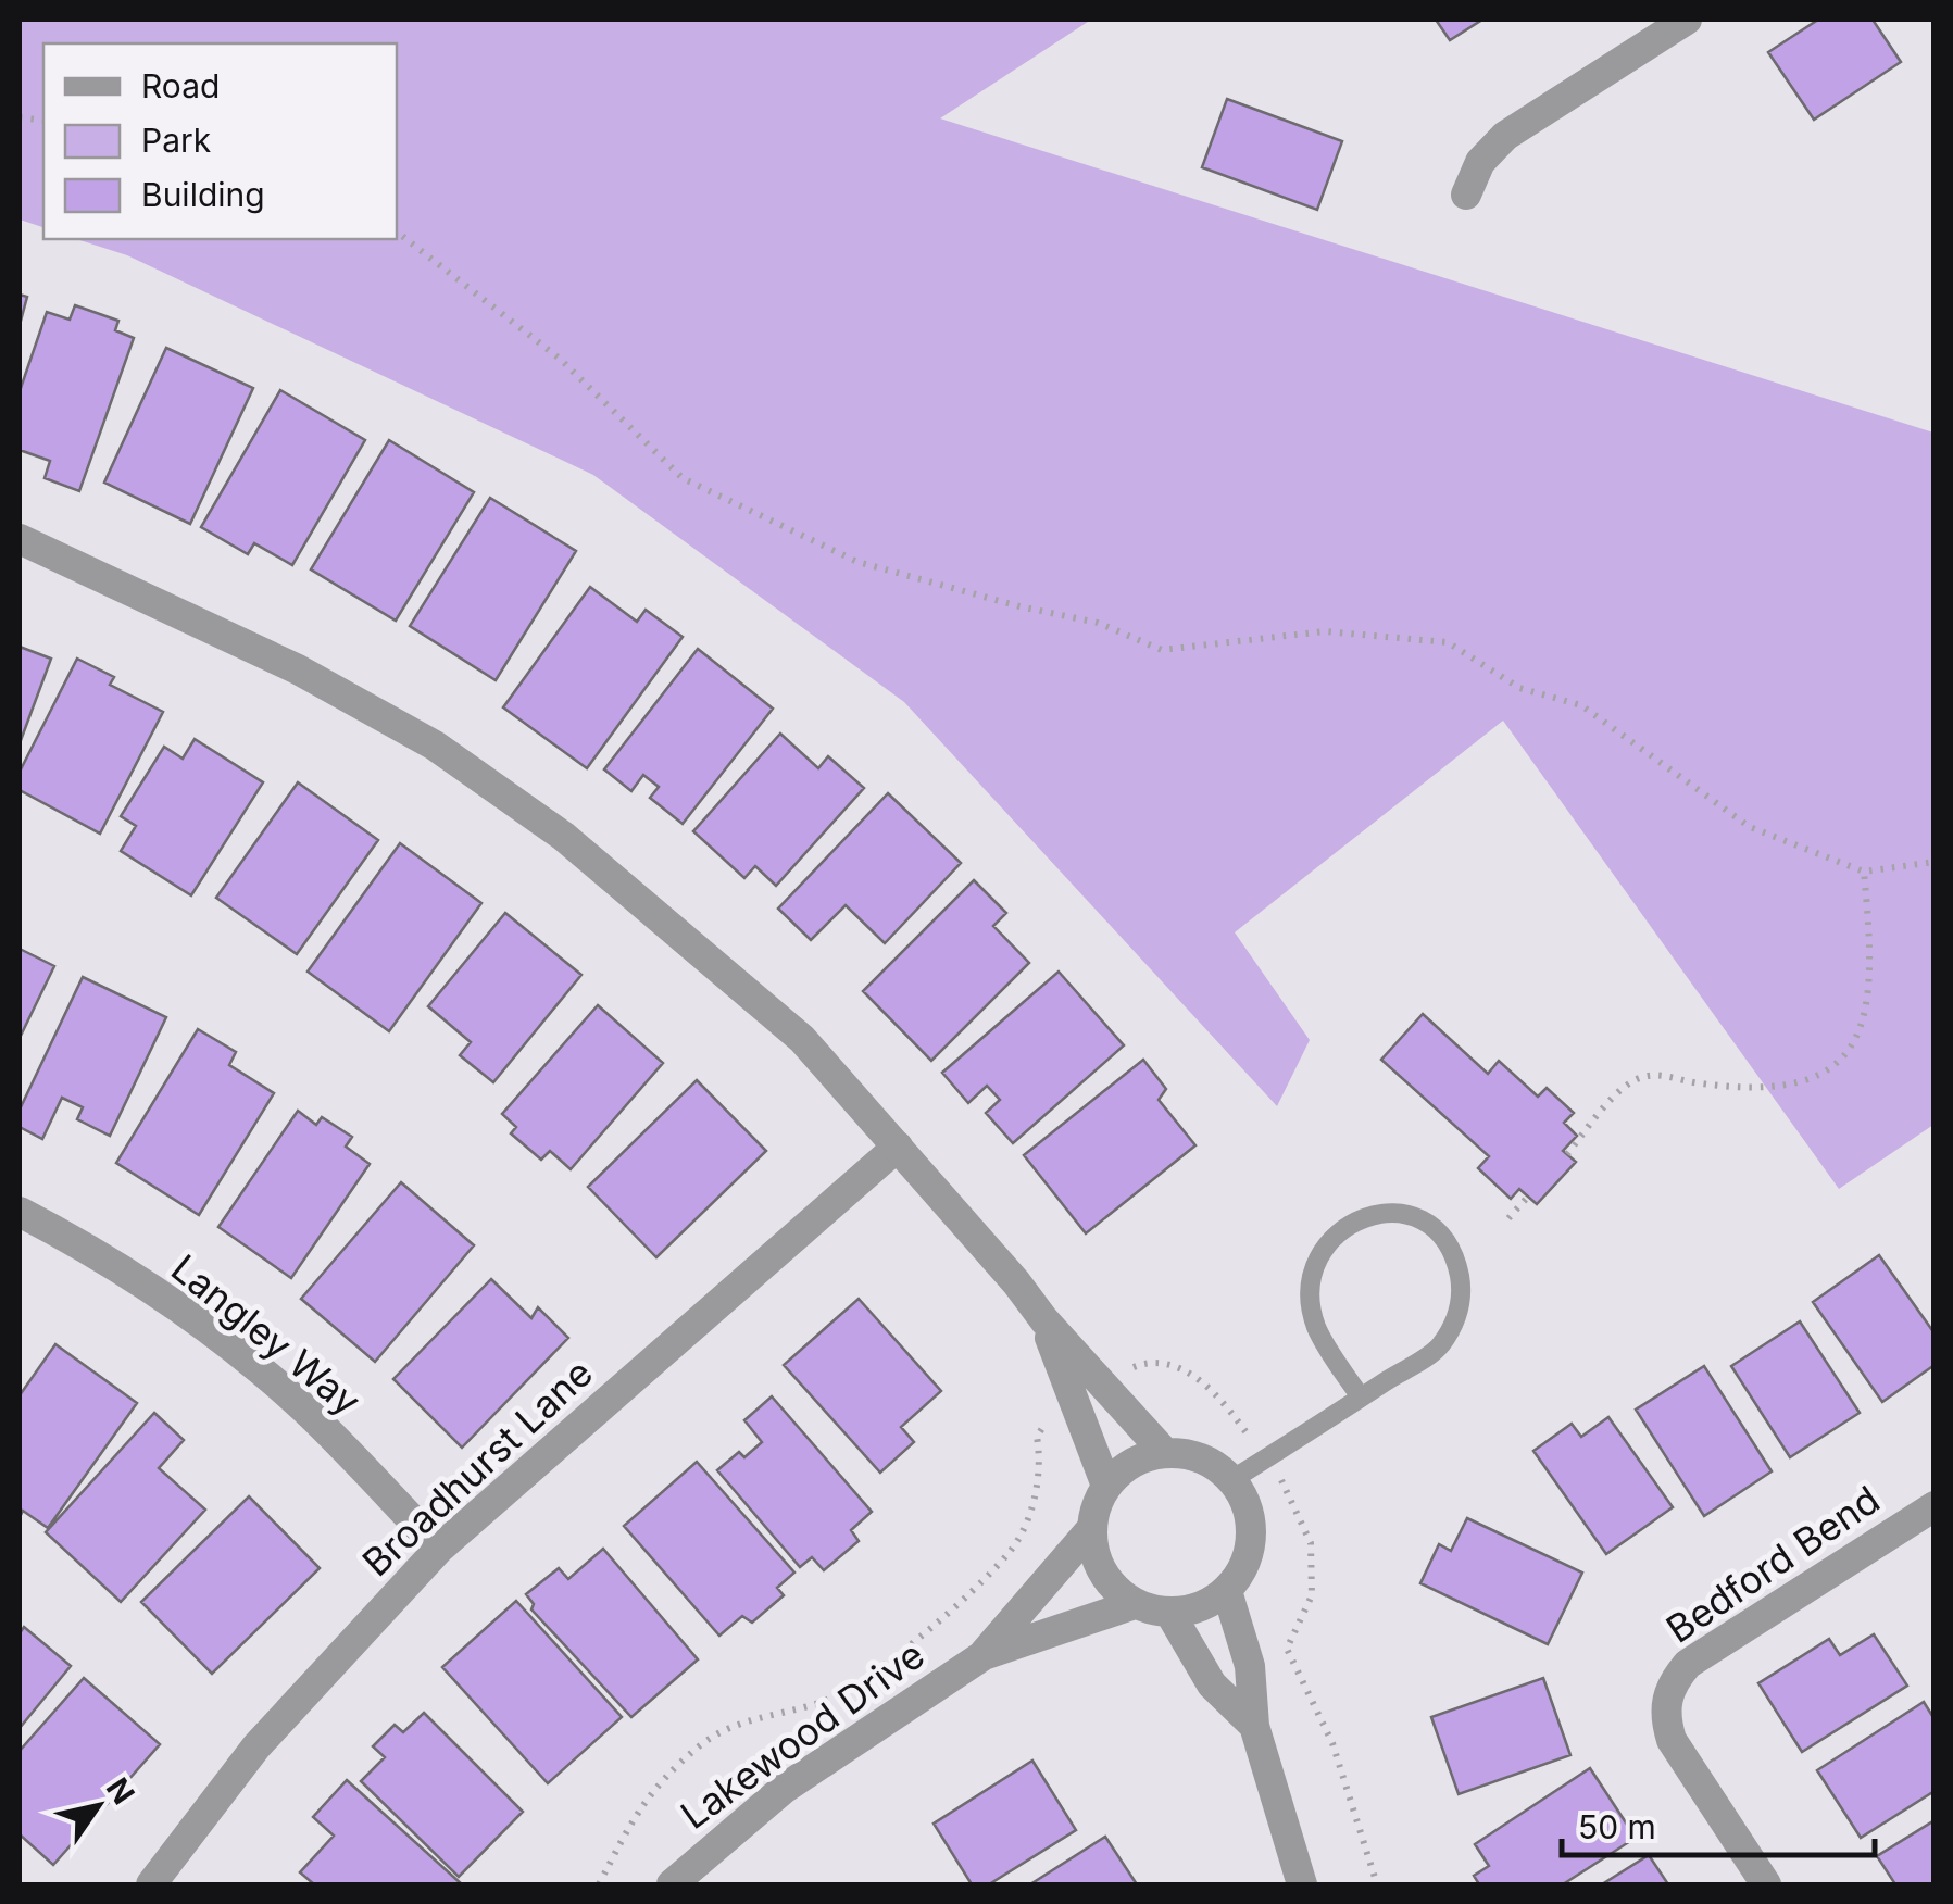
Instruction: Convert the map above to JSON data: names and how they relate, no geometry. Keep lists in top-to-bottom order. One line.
{"streets":{"street":["Langley Way","Broadhurst Lane","Bedford Bend","Lakewood Drive"]},"crossings":[["Langley Way","Broadhurst Lane"]],"legend":["Road","Park","Building"],"scale_bar":"50 m","north":"top right"}
